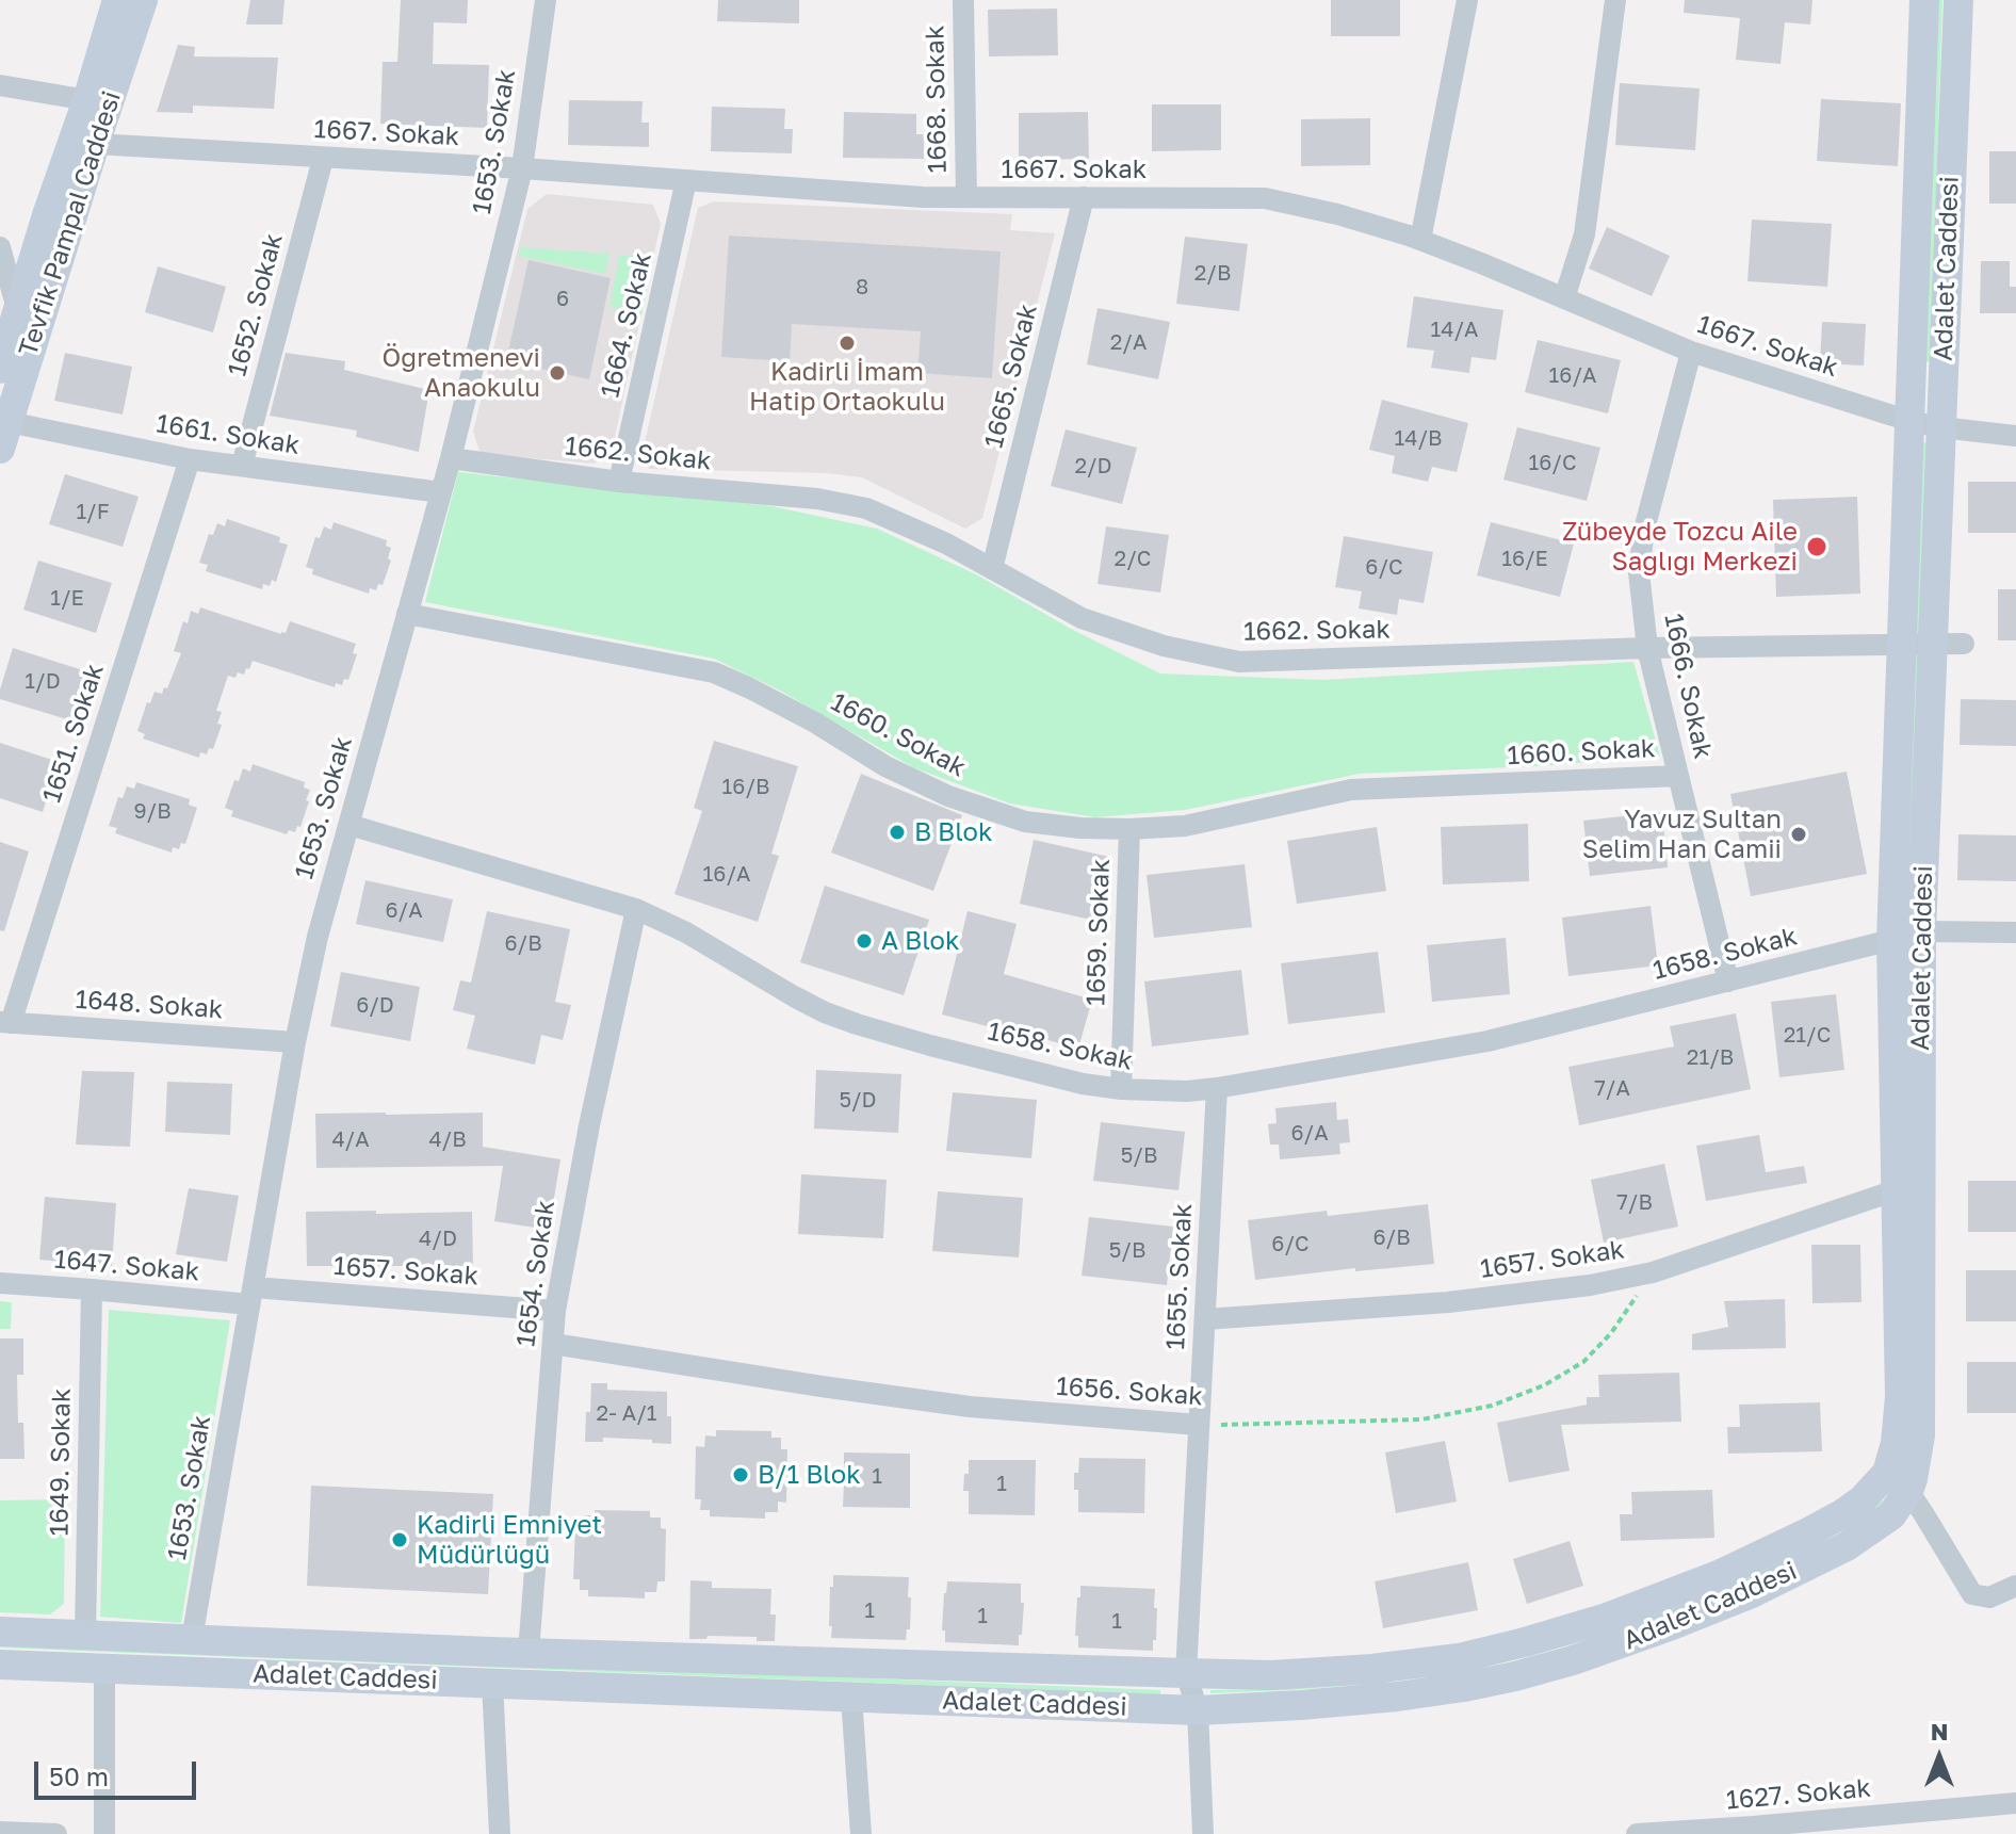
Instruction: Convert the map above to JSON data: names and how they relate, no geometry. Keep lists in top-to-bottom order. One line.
{"streets":{"street":["1668. Sokak","1667. Sokak","1653. Sokak","Tevfik Pampal Caddesi","Adalet Caddesi","1652. Sokak","1664. Sokak","1665. Sokak","1661. Sokak","1662. Sokak","1666. Sokak","1651. Sokak","1660. Sokak","1659. Sokak","1658. Sokak","1648. Sokak","1657. Sokak","1647. Sokak","1654. Sokak","1655. Sokak","1656. Sokak","1649. Sokak","1627. Sokak"]},"crossings":[["1668. Sokak","1667. Sokak"],["1667. Sokak","1653. Sokak"],["1667. Sokak","Tevfik Pampal Caddesi"],["1667. Sokak","Adalet Caddesi"],["1667. Sokak","1652. Sokak"],["1667. Sokak","1664. Sokak"],["1667. Sokak","1665. Sokak"],["1667. Sokak","1666. Sokak"],["1653. Sokak","1661. Sokak"],["1653. Sokak","1662. Sokak"],["1653. Sokak","1660. Sokak"],["1653. Sokak","1658. Sokak"],["1653. Sokak","1648. Sokak"],["1653. Sokak","1657. Sokak"],["1653. Sokak","1647. Sokak"],["Tevfik Pampal Caddesi","1661. Sokak"],["Adalet Caddesi","1662. Sokak"],["1652. Sokak","1661. Sokak"],["1664. Sokak","1662. Sokak"],["1665. Sokak","1662. Sokak"],["1661. Sokak","1651. Sokak"],["1662. Sokak","1666. Sokak"],["1666. Sokak","1660. Sokak"],["1666. Sokak","1658. Sokak"],["1651. Sokak","1648. Sokak"],["1660. Sokak","1659. Sokak"],["1659. Sokak","1658. Sokak"],["1658. Sokak","1654. Sokak"],["1658. Sokak","1655. Sokak"],["1657. Sokak","1647. Sokak"],["1657. Sokak","1654. Sokak"],["1657. Sokak","1655. Sokak"],["1657. Sokak","1656. Sokak"],["1647. Sokak","1649. Sokak"],["1654. Sokak","1656. Sokak"],["1655. Sokak","1656. Sokak"]],"places":["Kadirli İmam Hatip Ortaokulu","Öğretmenevi Anaokulu","Zübeyde Tozcu Aile Sağlığı Merkezi","B Blok","Yavuz Sultan Selim Han Camii","A Blok","B/1 Blok","Kadirli Emniyet Müdürlüğü"],"house_numbers":["2/B","8","6","14/A","2/A","16/A","14/B","16/C","2/D","1/F","2/C","16/E","6/C","1/E","1/D","16/B","9/B","16/A","6/A","6/B","6/D","21/C","21/B","7/A","5/D","6/A","4/A","4/B","5/B","7/B","6/B","4/D","6/C","5/B","2- A/1","1","1","1","1","1"],"scale_bar":"50 m","north":"top"}
